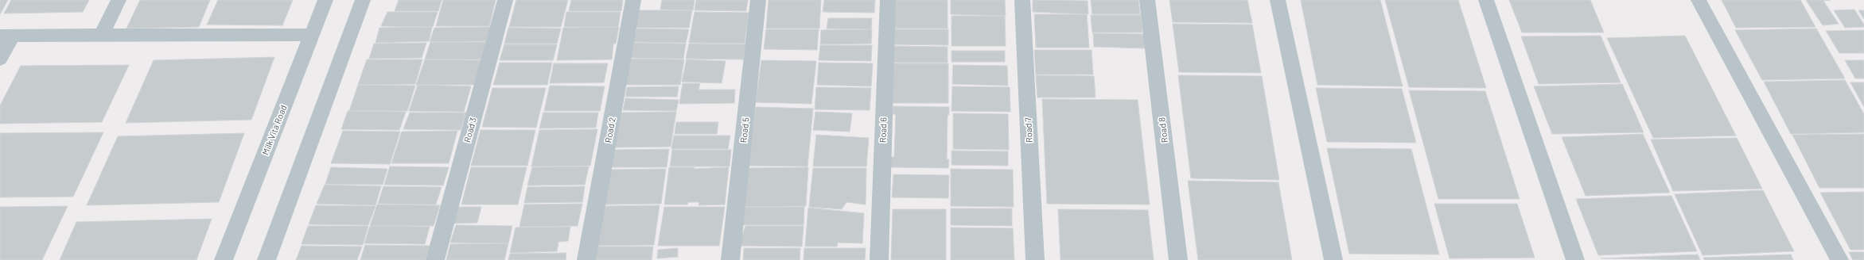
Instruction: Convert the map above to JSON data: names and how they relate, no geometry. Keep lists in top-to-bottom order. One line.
{"streets":{"street":["Milk Vita Road","Road 3","Road 2","Road 5","Road 6","Road 7","Road 8"]}}
